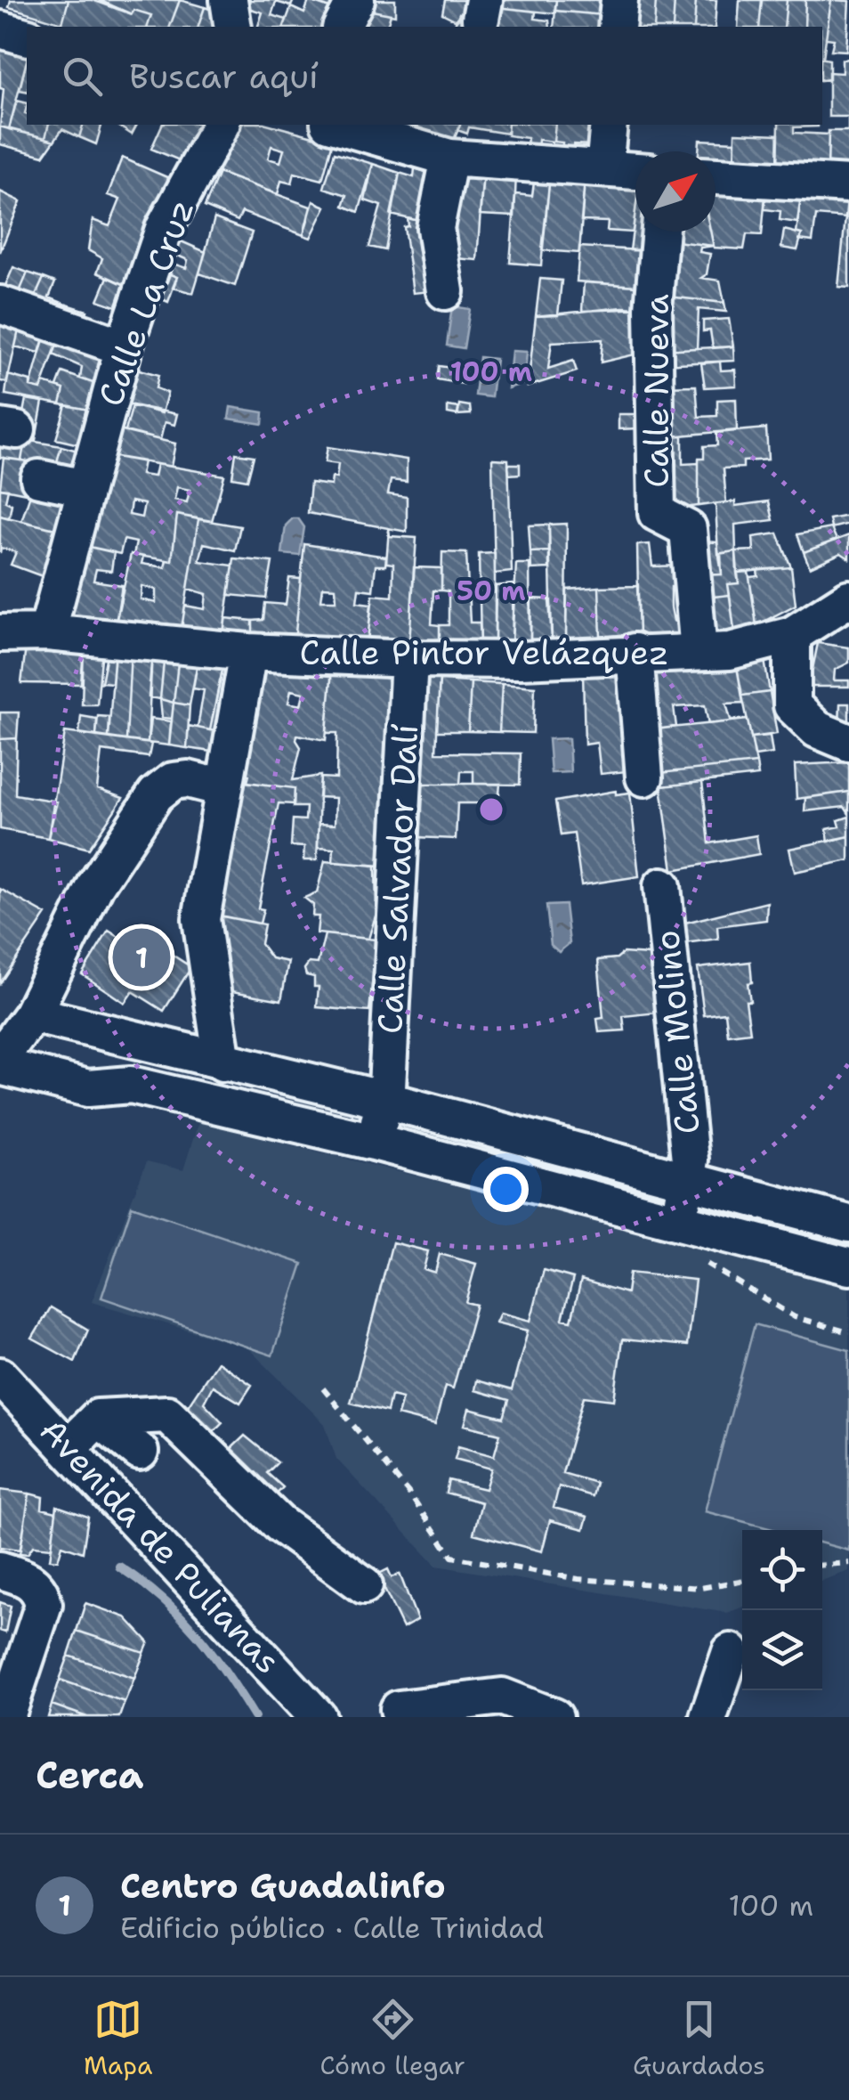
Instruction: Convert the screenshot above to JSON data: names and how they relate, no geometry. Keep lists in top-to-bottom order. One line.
{"streets":{"street":["Calle La Cruz","Calle Nueva","Calle Pintor Velázquez","Calle Salvador Dalí","Calle Molino","Avenida de Pulianas"]},"crossings":[["Calle La Cruz","Calle Pintor Velázquez"],["Calle Nueva","Calle Pintor Velázquez"],["Calle Pintor Velázquez","Calle Salvador Dalí"]],"north":"top right","page":{"search":"Buscar aquí","pins":"1","heading":"Cerca","list":[{"mark":"1","name":"Centro Guadalinfo","note":"Edificio público · Calle Trinidad","value":"100 m"}],"nav":["Mapa","Cómo llegar","Guardados"]},"rings":["100 m","50 m"]}
